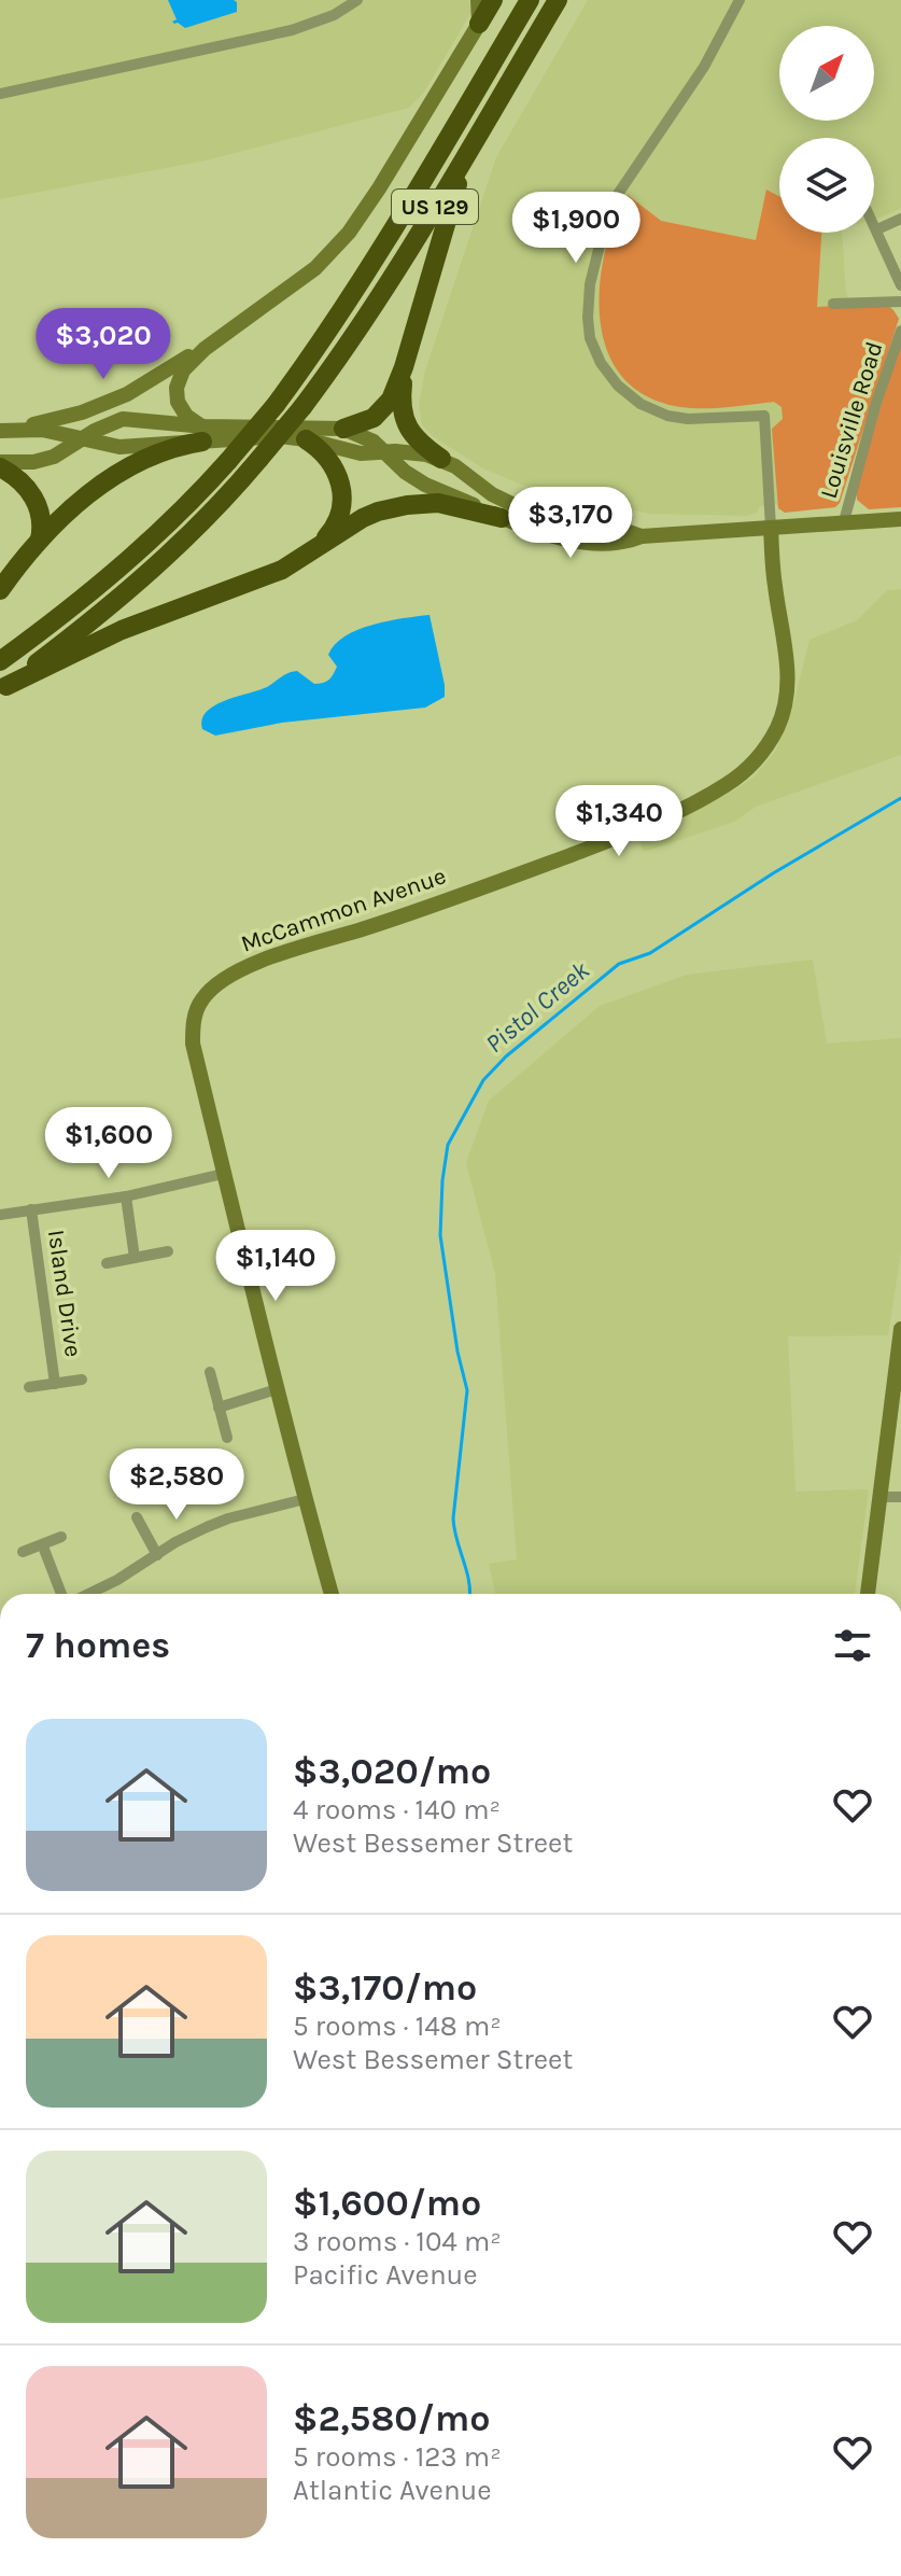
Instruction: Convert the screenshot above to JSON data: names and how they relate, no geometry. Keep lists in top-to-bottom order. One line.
{"streets":{"highway":["US 129"],"main road":["McCammon Avenue"],"street":["Louisville Road","Island Drive"]},"water":["Pistol Creek"],"north":"top right","page":{"price":["$1,900","$3,020","$3,170","$1,340","$1,600","$1,140","$2,580"],"heading":"7 homes","list":[{"name":"$3,020/mo","note":"4 rooms · 140 m² · West Bessemer Street"},{"name":"$3,170/mo","note":"5 rooms · 148 m² · West Bessemer Street"},{"name":"$1,600/mo","note":"3 rooms · 104 m² · Pacific Avenue"},{"name":"$2,580/mo","note":"5 rooms · 123 m² · Atlantic Avenue"}]}}
